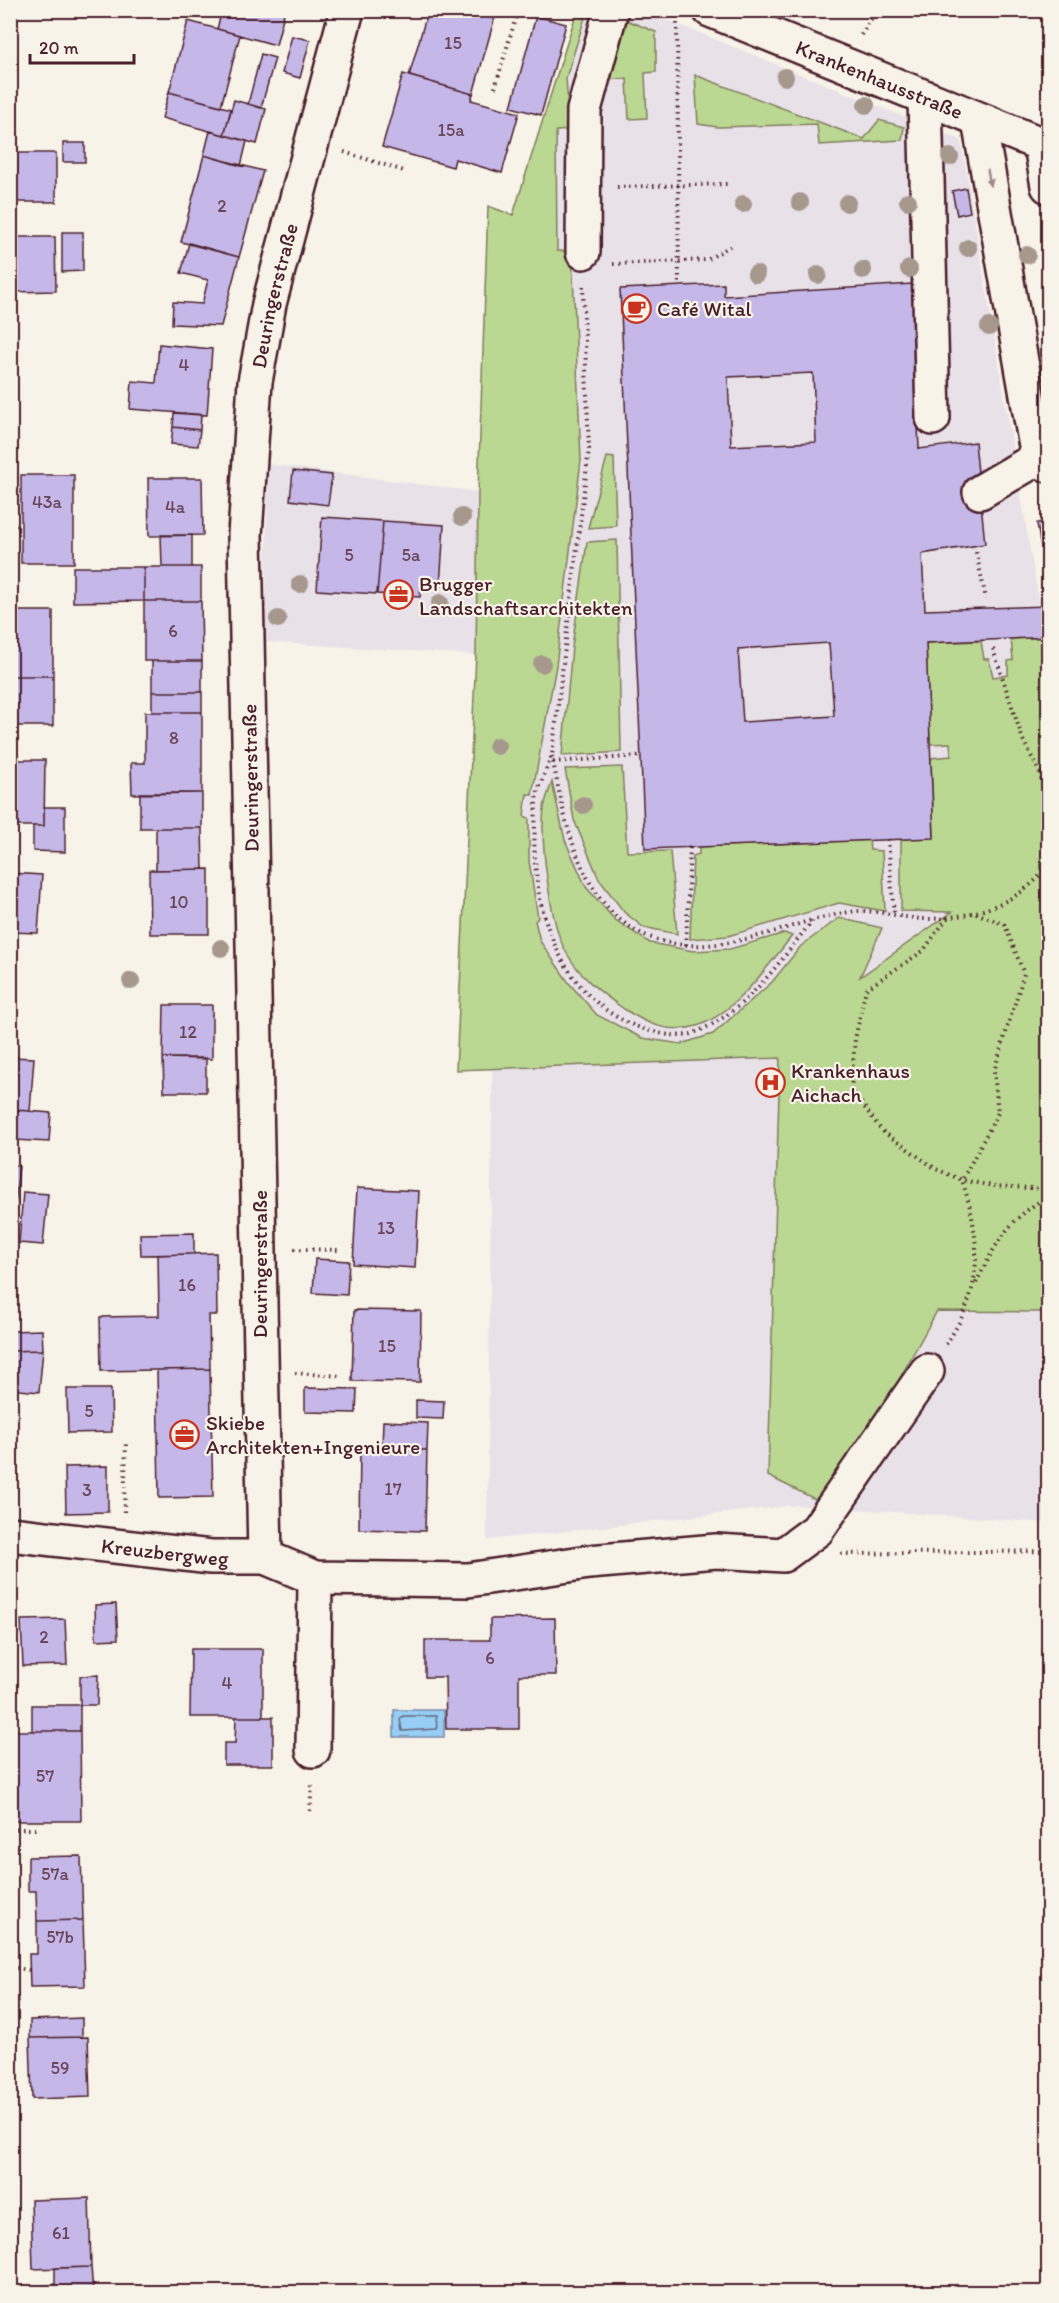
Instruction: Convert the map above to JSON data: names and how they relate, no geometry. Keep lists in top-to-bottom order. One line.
{"streets":{"street":["Krankenhausstraße","Deuringerstraße","Kreuzbergweg"]},"crossings":[["Deuringerstraße","Kreuzbergweg"]],"places":{"cafe":["Café Wital"],"office":["Brugger Landschaftsarchitekten","Skiebe Architekten+Ingenieure"],"hospital":["Krankenhaus Aichach"]},"house_numbers":["15","15a","2","4","43a","4a","5","5a","6","8","10","12","13","16","15","5","17","3","2","6","4","57","57a","57b","59","61"],"scale_bar":"20 m"}
